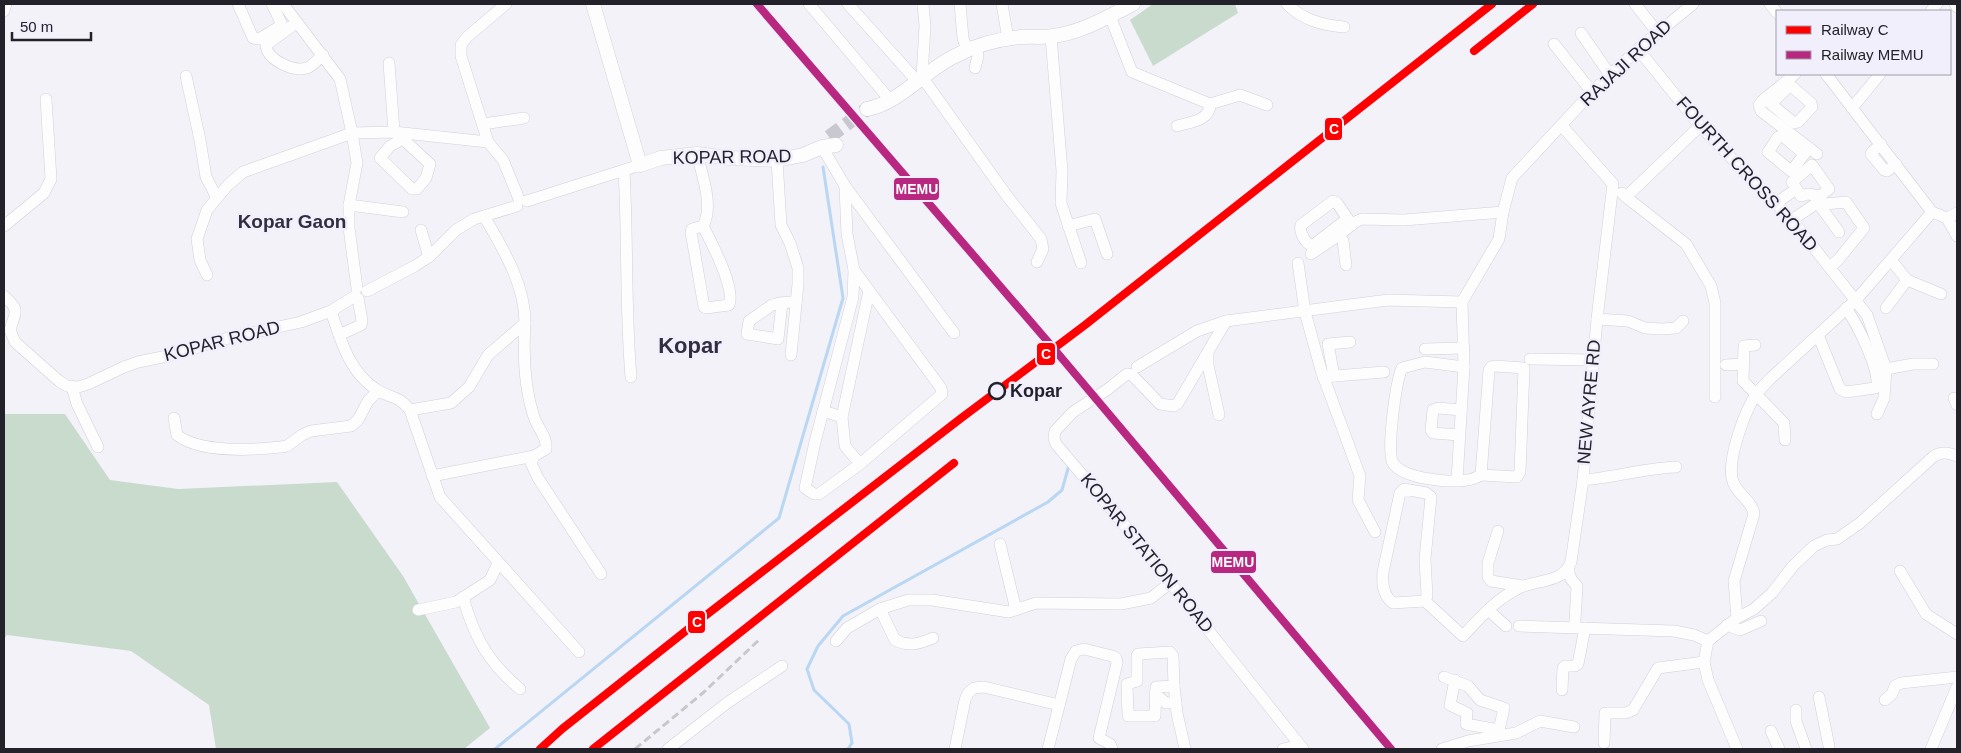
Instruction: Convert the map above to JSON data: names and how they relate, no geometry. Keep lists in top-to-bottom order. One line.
{"streets":{"street":["RAJAJI ROAD","KOPAR ROAD","FOURTH CROSS ROAD","NEW AYRE RD","KOPAR STATION ROAD"]},"crossings":[["RAJAJI ROAD","FOURTH CROSS ROAD"]],"districts":["Kopar Gaon","Kopar"],"places":["Kopar"],"lines":["rail line C","rail line MEMU"],"legend":["Railway C","Railway MEMU"],"scale_bar":"50 m"}
